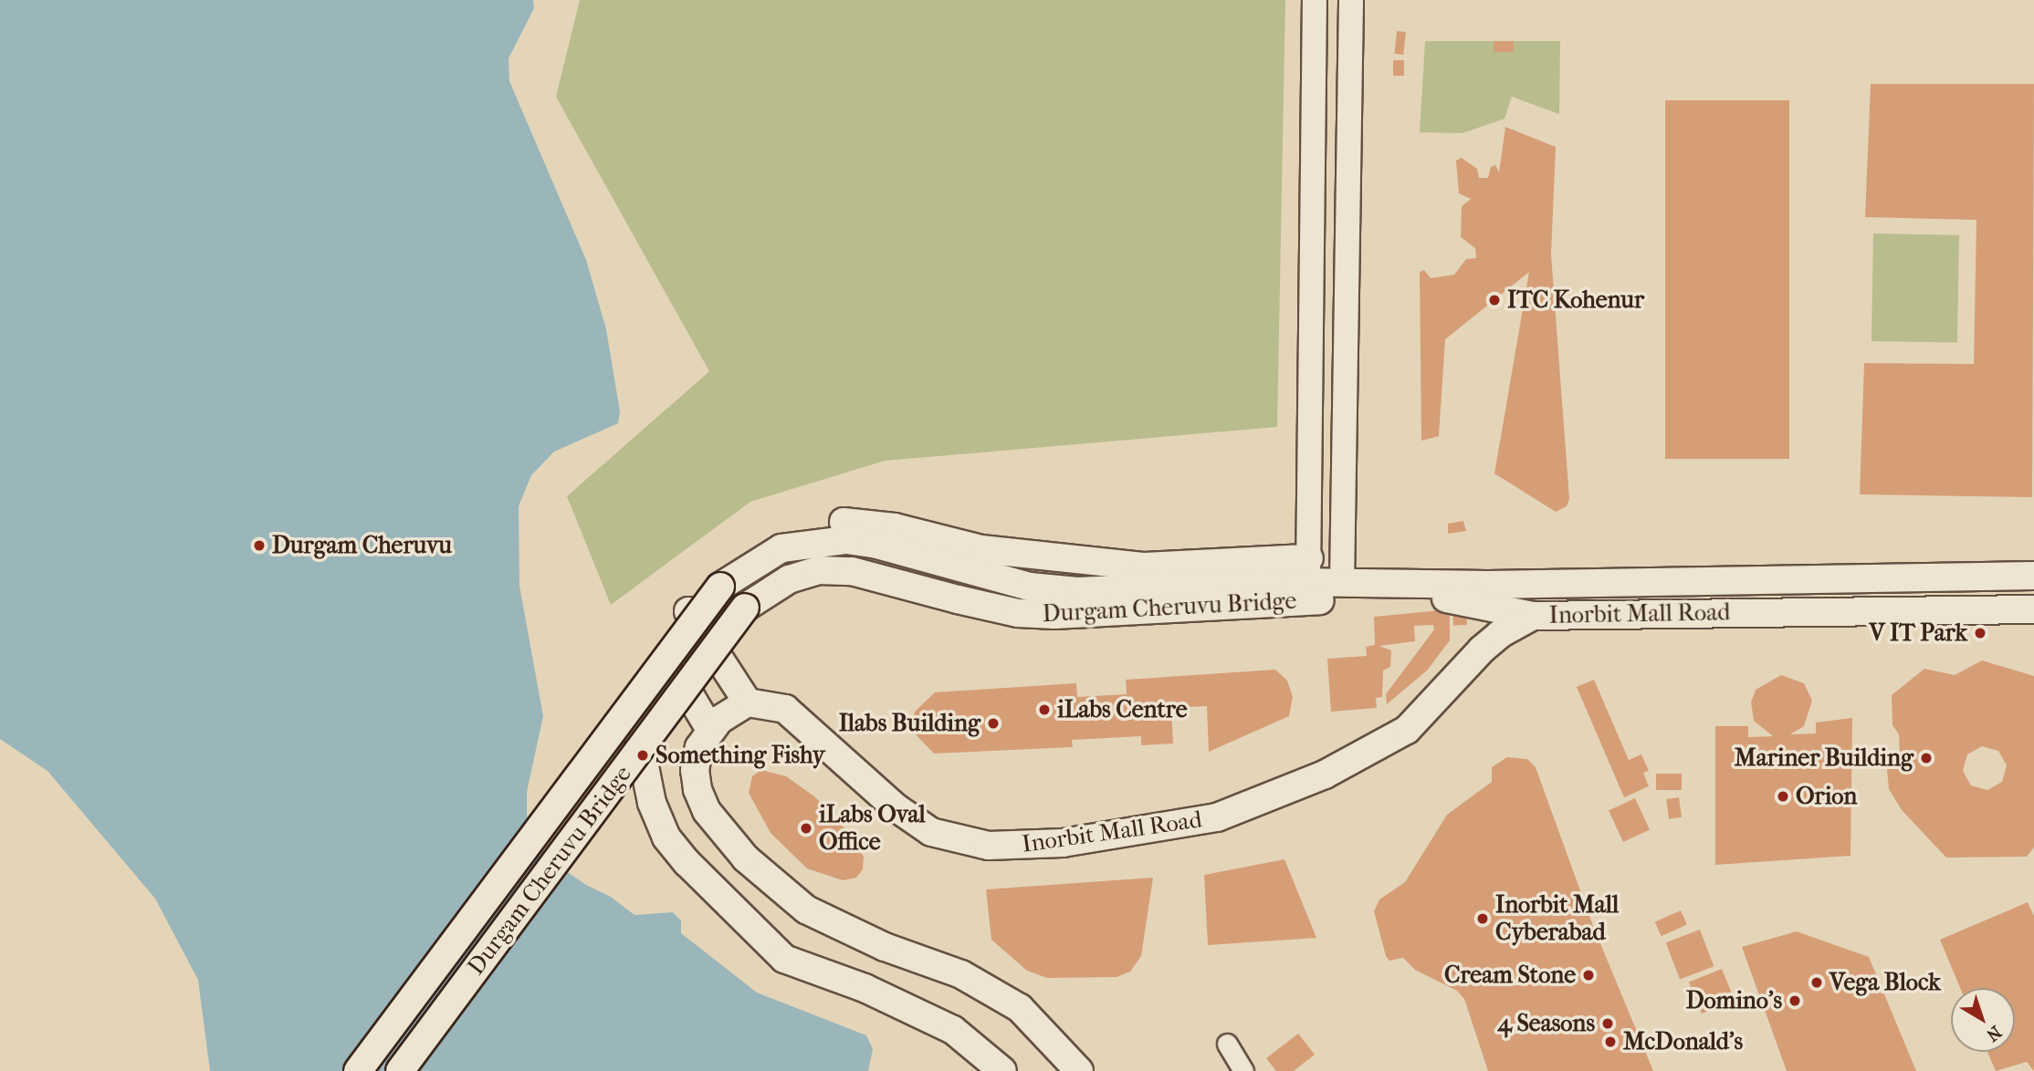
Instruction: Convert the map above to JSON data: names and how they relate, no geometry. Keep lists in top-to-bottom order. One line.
{"streets":{"main road":["Durgam Cheruvu Bridge","Inorbit Mall Road"]},"crossings":[["Durgam Cheruvu Bridge","Inorbit Mall Road"]],"places":["ITC Kohenur","Durgam Cheruvu","V IT Park","iLabs Centre","Ilabs Building","Something Fishy","Mariner Building","Orion","iLabs Oval Office","Inorbit Mall Cyberabad","Cream Stone","Vega Block","Domino's","4 Seasons","McDonald's"],"north":"bottom right"}
